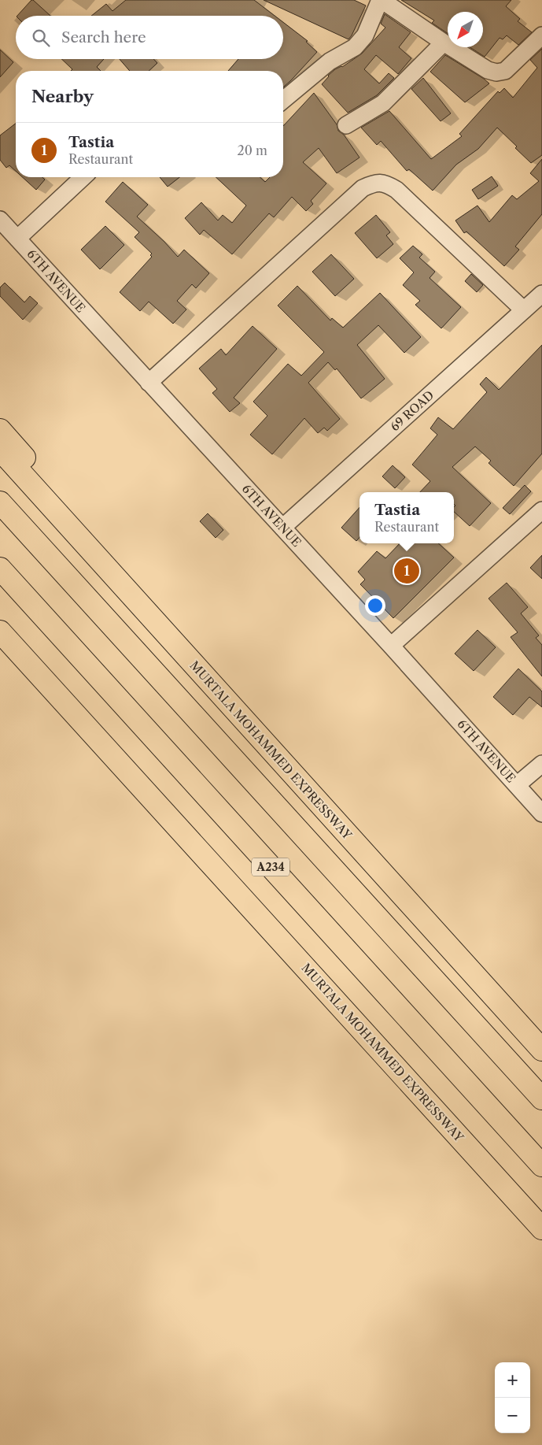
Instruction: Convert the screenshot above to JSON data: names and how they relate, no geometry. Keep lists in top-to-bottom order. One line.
{"streets":{"highway":["MURTALA MOHAMMED EXPRESSWAY","A234"],"street":["6TH AVENUE","69 ROAD"]},"crossings":[["6TH AVENUE","69 ROAD"]],"north":"bottom left","page":{"search":"Search here","heading":"Nearby","list":[{"mark":"1","name":"Tastia","note":"Restaurant","value":"20 m"}],"popup":["Tastia","Restaurant"],"pins":"1","map_buttons":["+","−"]}}
